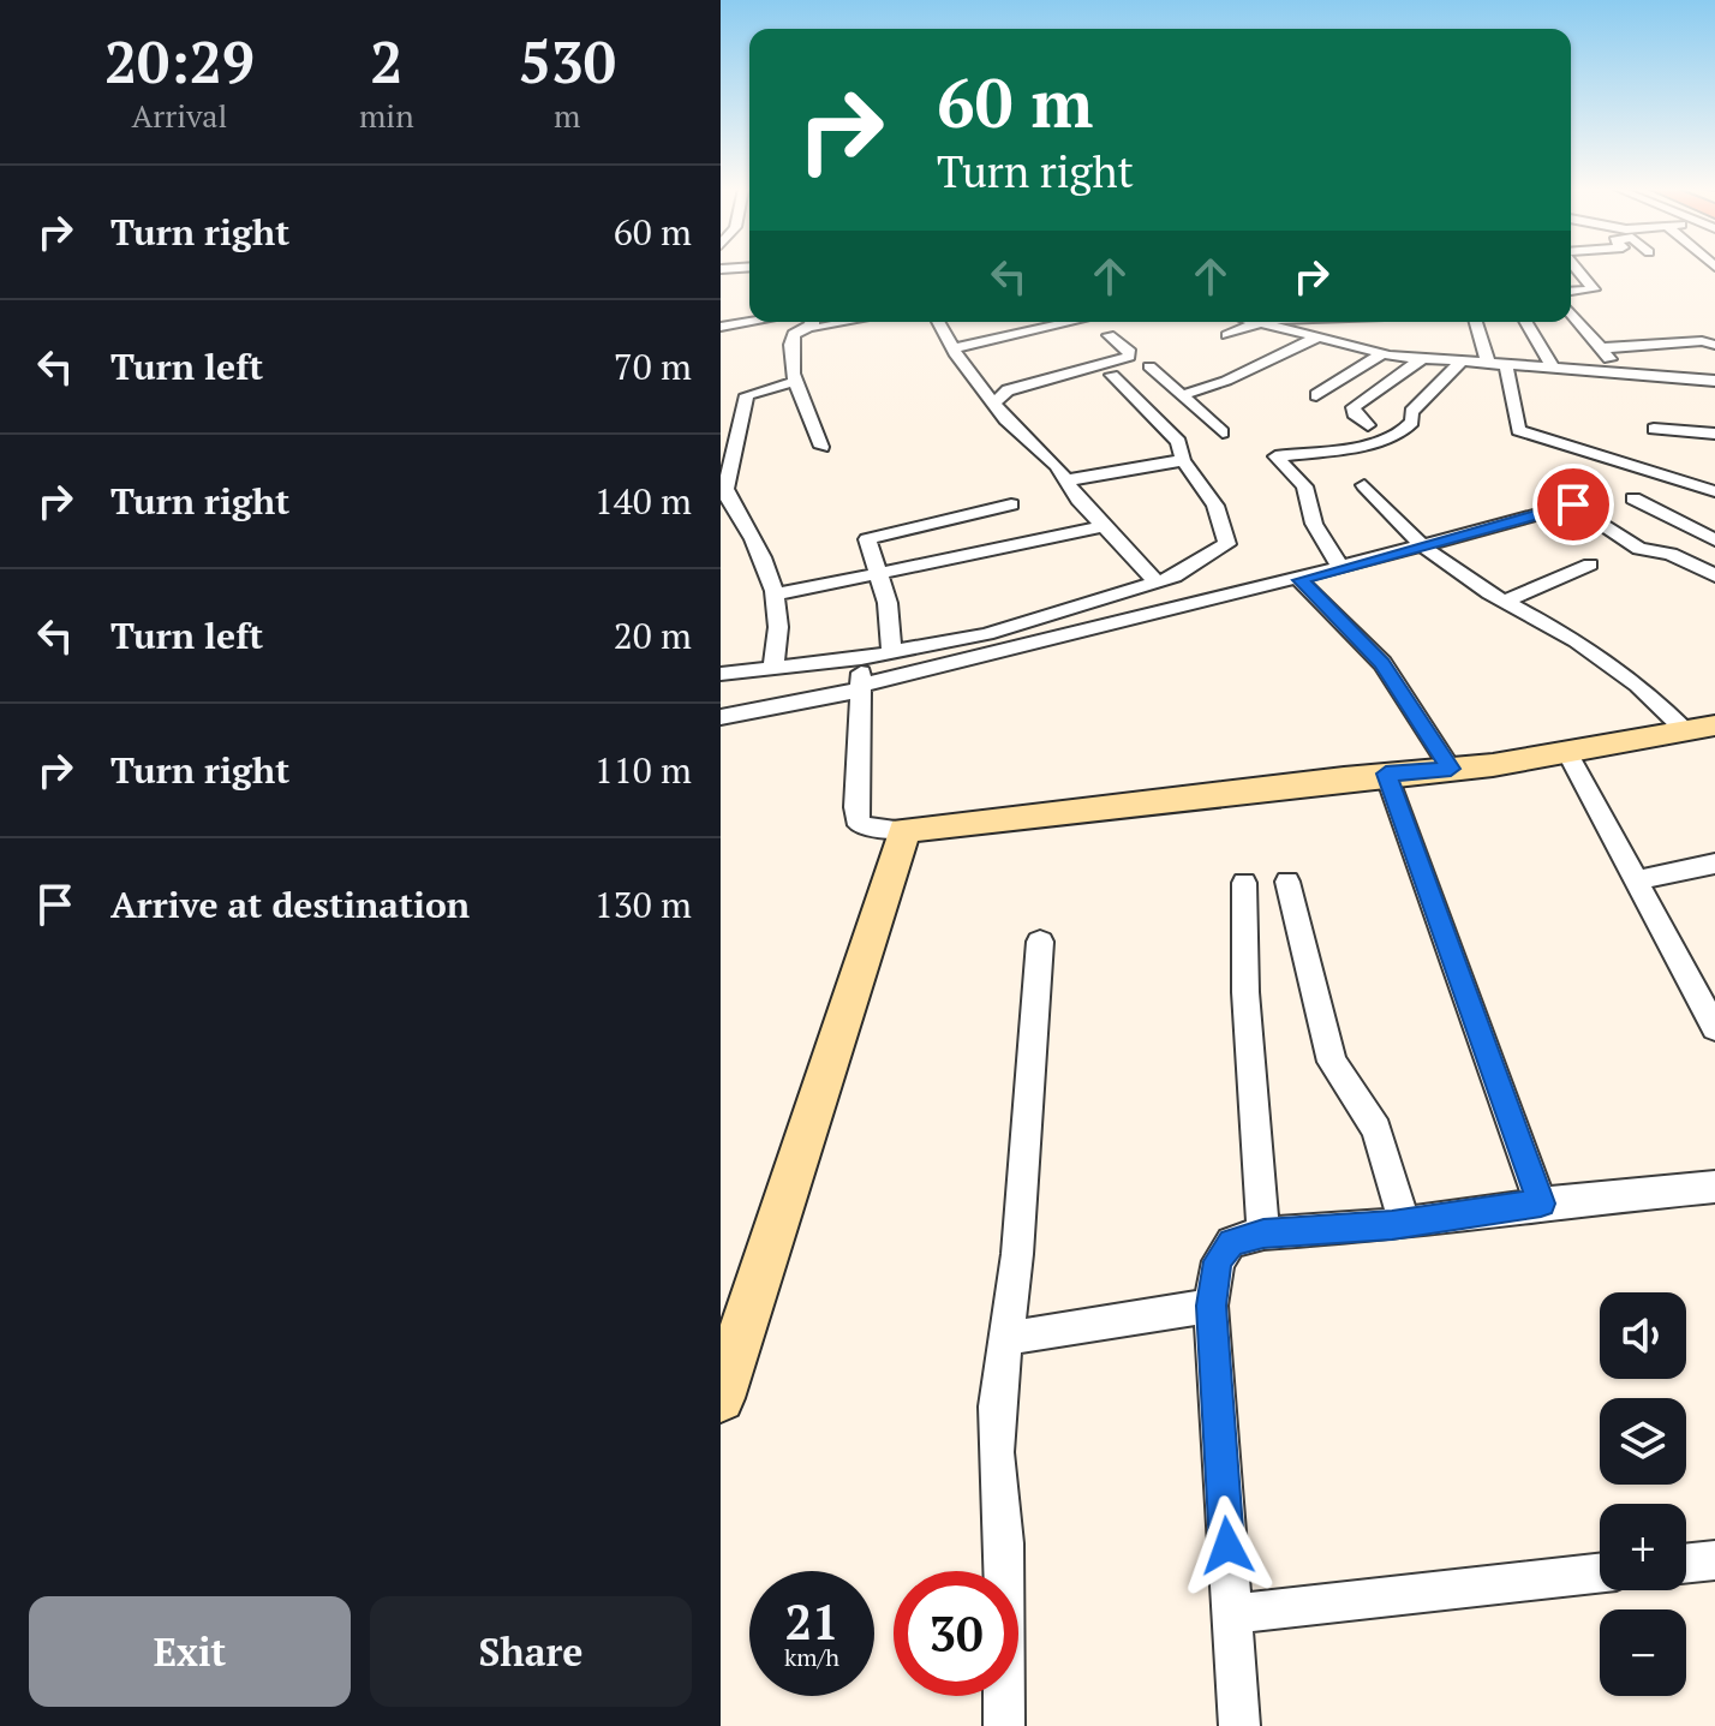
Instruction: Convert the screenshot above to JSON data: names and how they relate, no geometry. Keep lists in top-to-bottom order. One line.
{"page":{"eta":["20:29","Arrival","2","min","530","m"],"turn":["60 m","Turn right"],"list":[{"name":"Turn right","value":"60 m"},{"name":"Turn left","value":"70 m"},{"name":"Turn right","value":"140 m"},{"name":"Turn left","value":"20 m"},{"name":"Turn right","value":"110 m"},{"name":"Arrive at destination","value":"130 m"}],"map_buttons":["+","−"],"speed":"21 km/h","limit":"30","buttons":["Exit","Share"]}}
